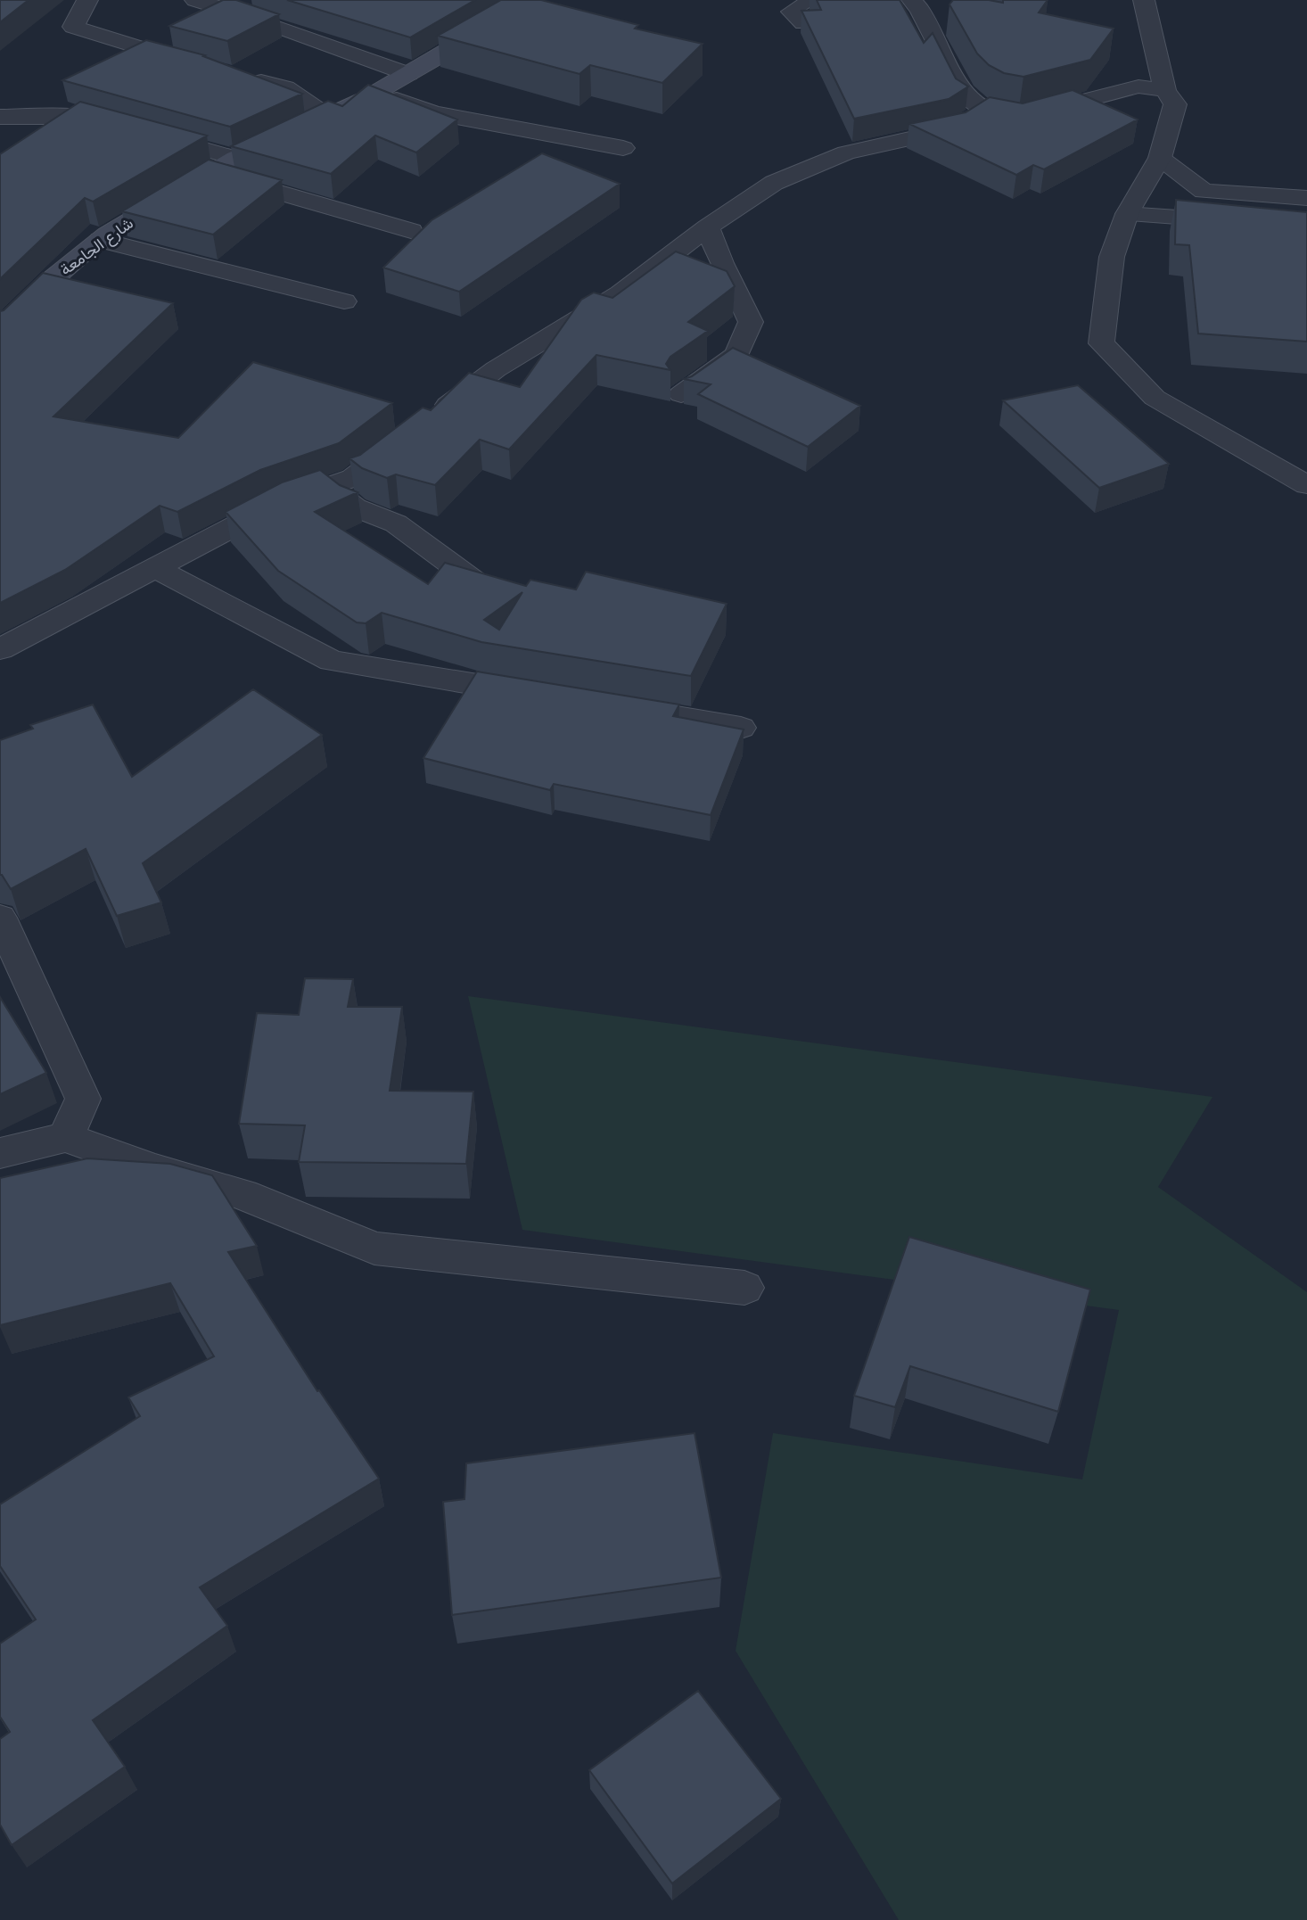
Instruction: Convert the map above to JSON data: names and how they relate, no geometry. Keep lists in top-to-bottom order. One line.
{"streets":{"main road":["شارع الجامعة"]}}
